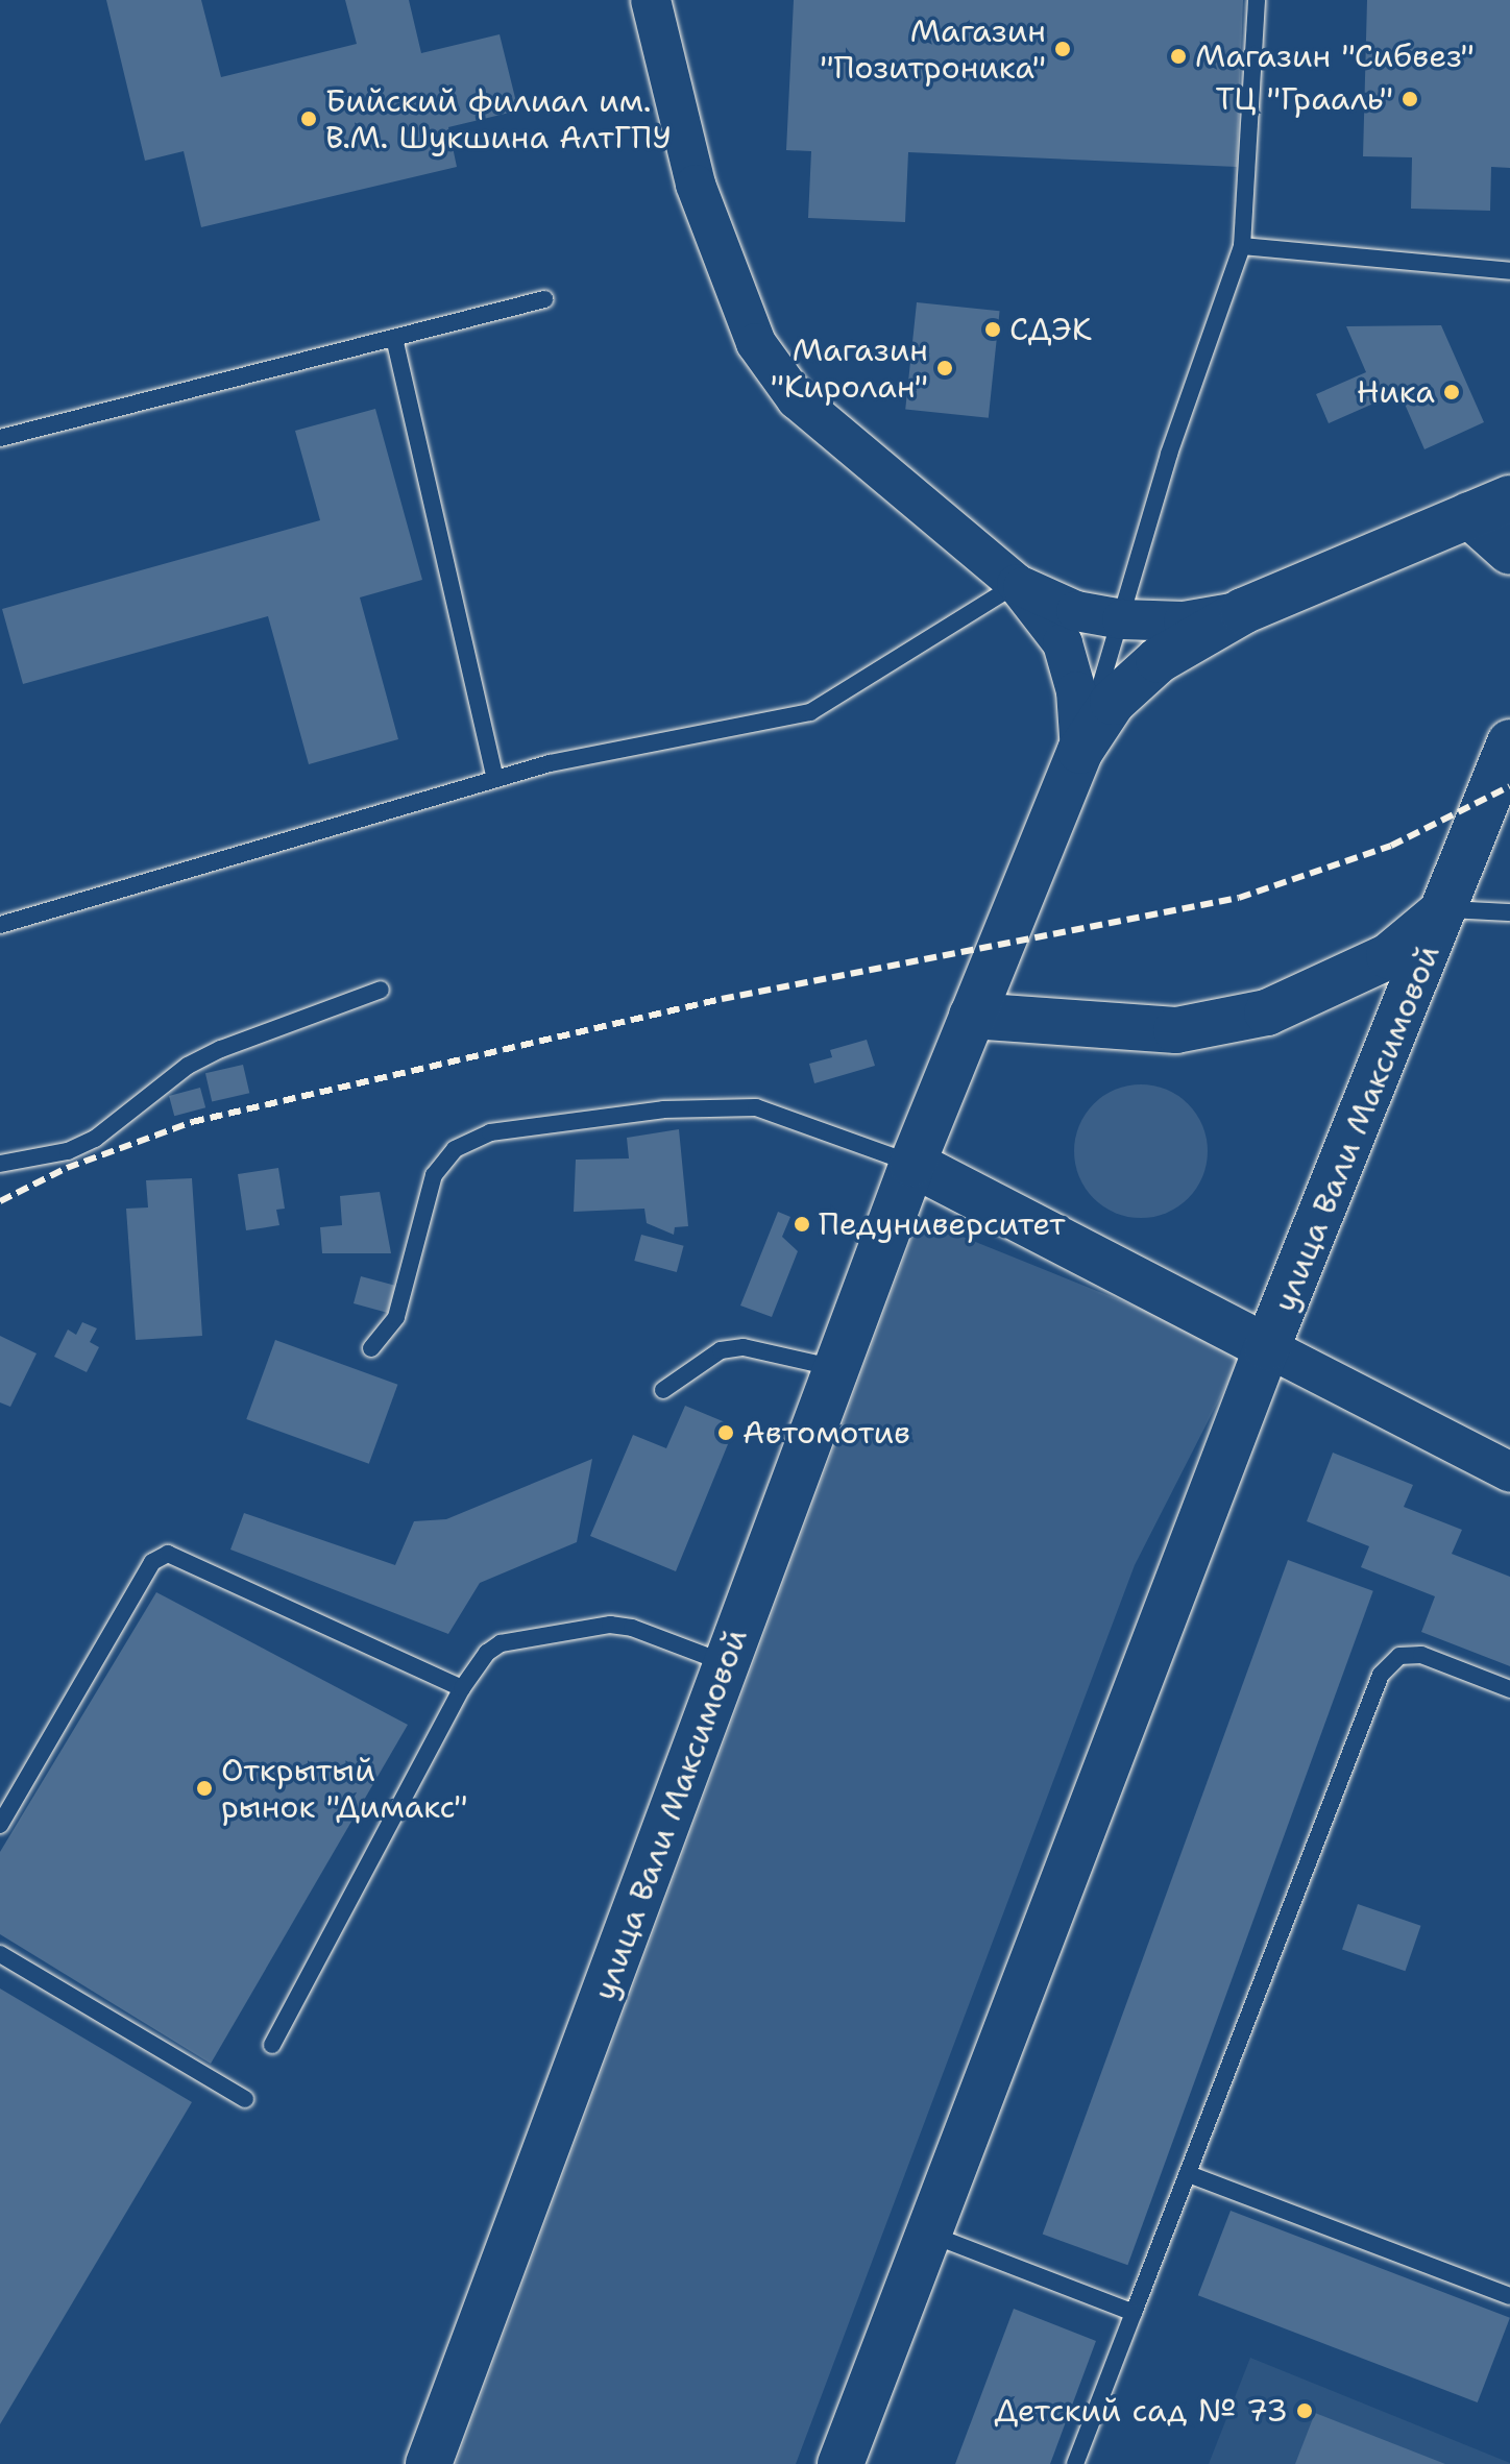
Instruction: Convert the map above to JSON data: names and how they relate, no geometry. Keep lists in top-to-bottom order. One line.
{"streets":{"main road":["улица Вали Максимовой"]},"places":["Магазин \"Позитроника\"","Магазин \"Сибвез\"","ТЦ \"Грааль\"","Бийский филиал им. В.М. Шукшина АлтГПУ","СДЭК","Магазин \"Киролан\"","Ника","Педуниверситет","Автомотив","Открытый рынок \"Димакс\"","Детский сад № 73"]}
